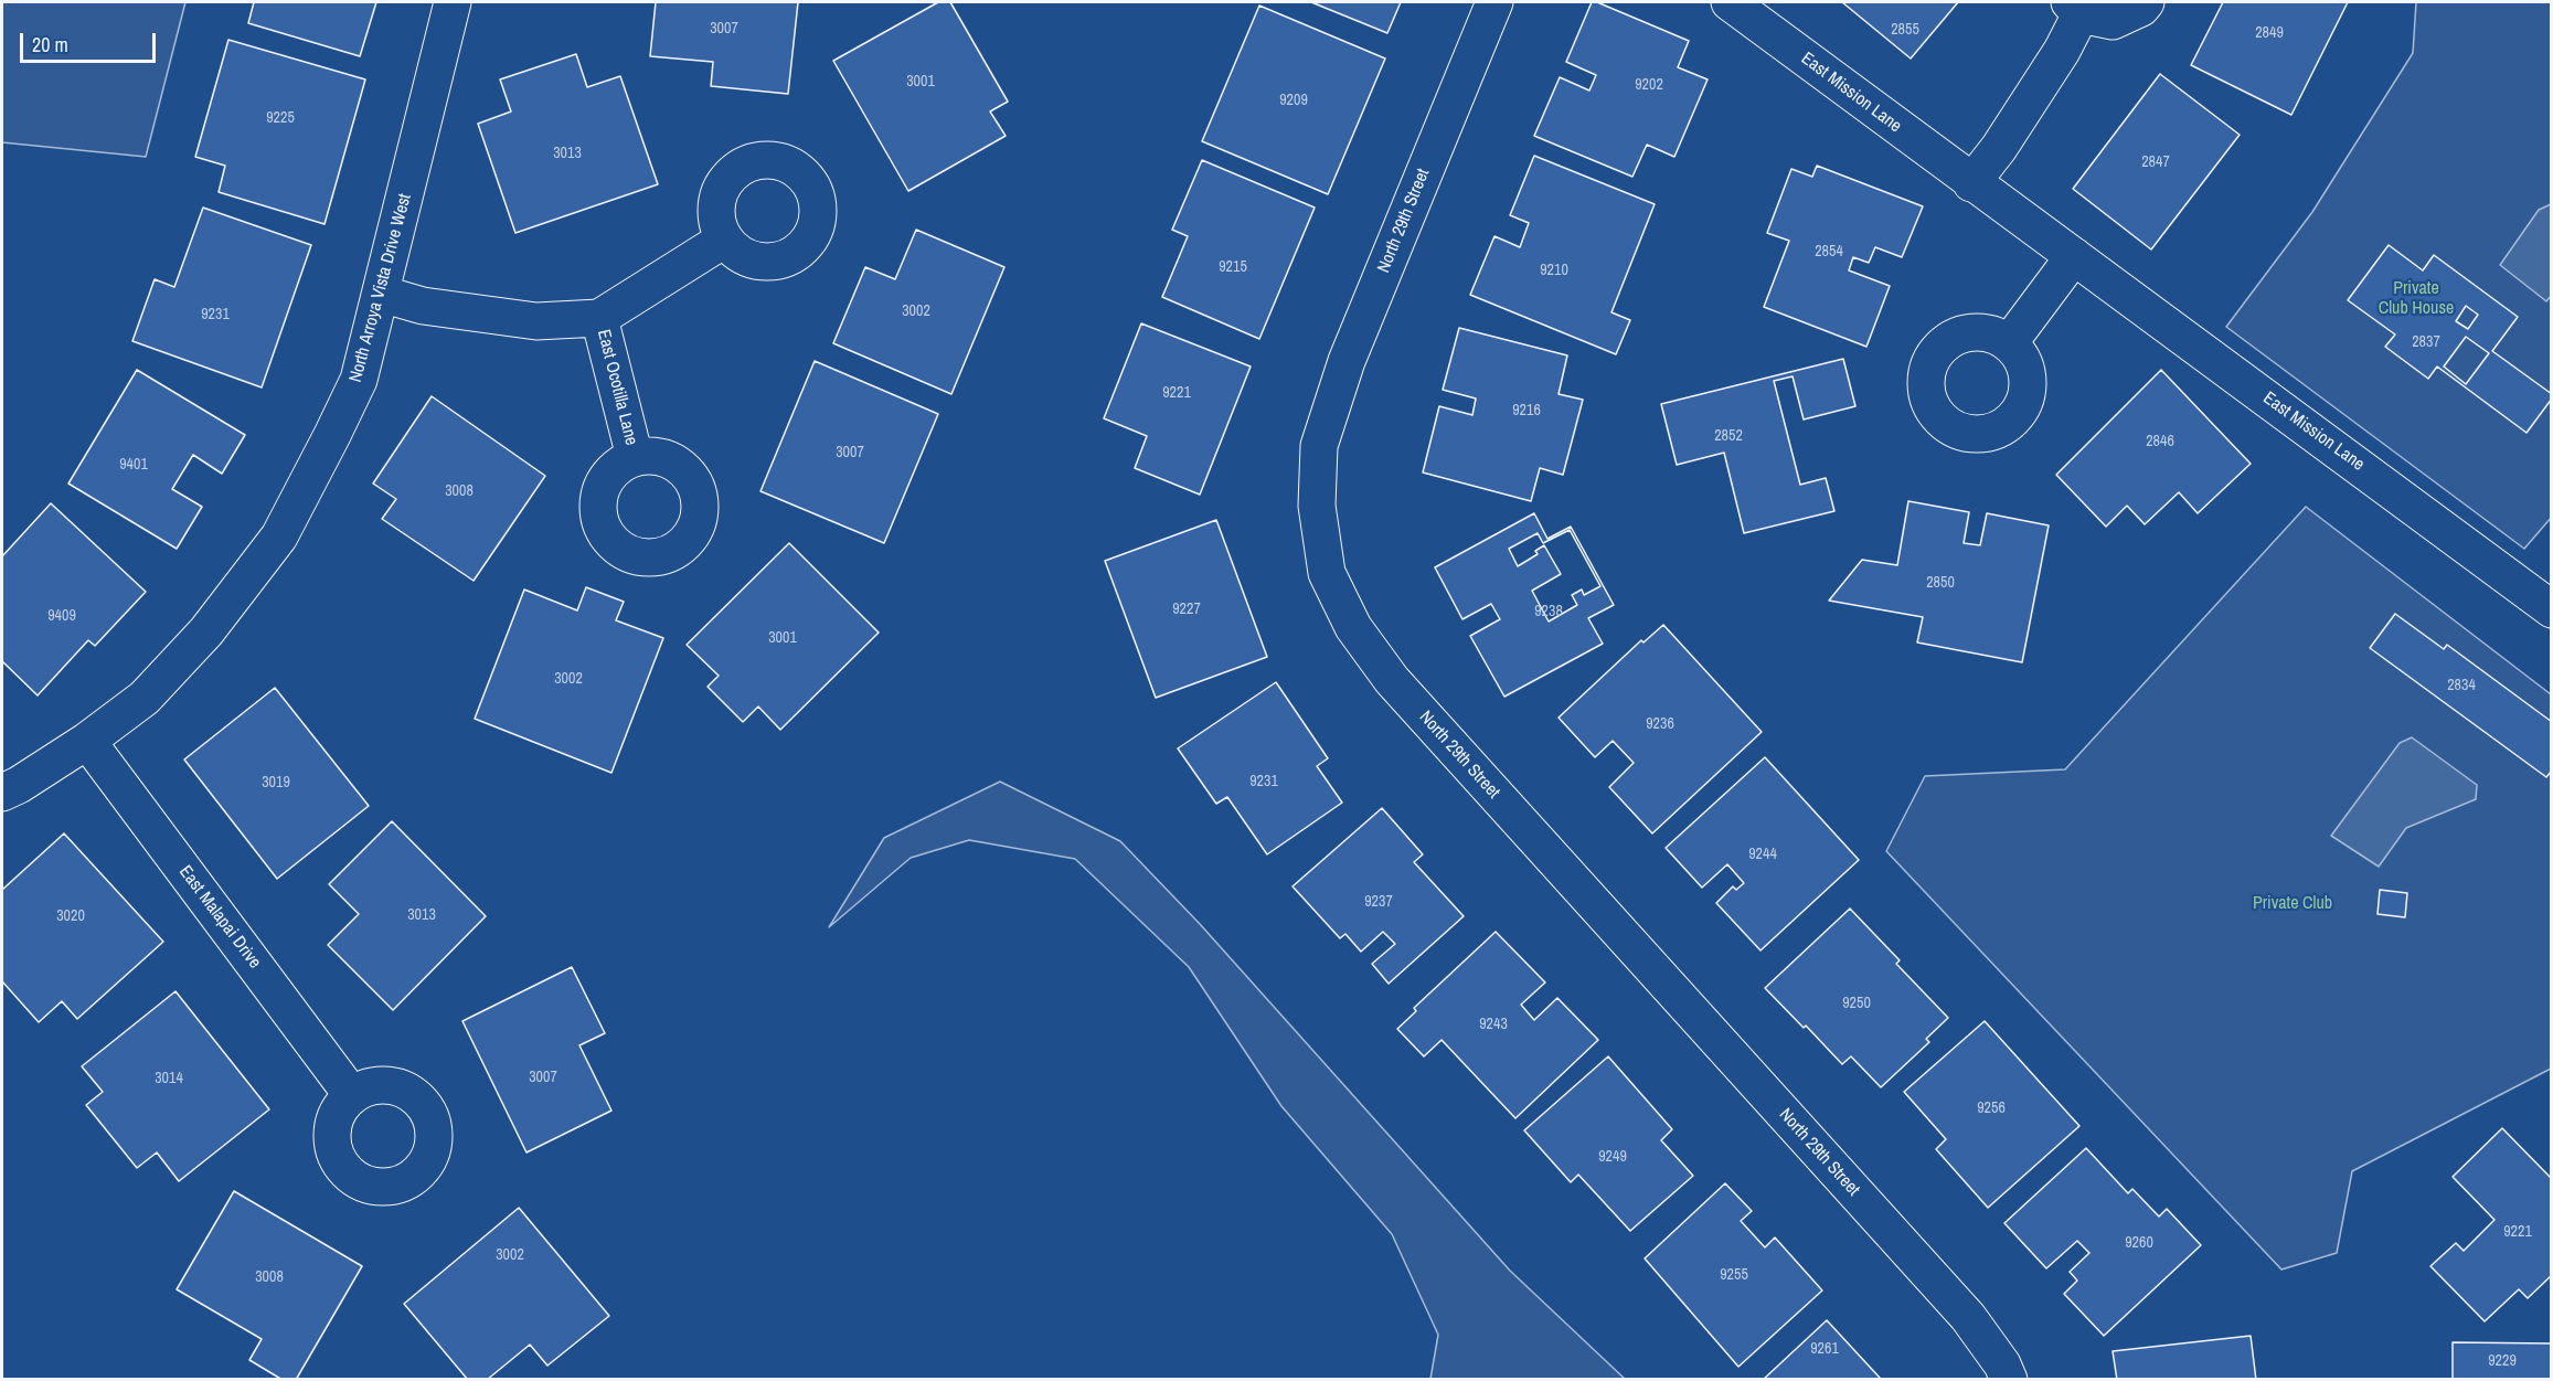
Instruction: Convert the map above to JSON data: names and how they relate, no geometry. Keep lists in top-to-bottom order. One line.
{"streets":{"street":["East Mission Lane","North 29th Street","North Arroya Vista Drive West","East Ocotilla Lane","East Malapai Drive"]},"crossings":[["North Arroya Vista Drive West","East Malapai Drive"]],"parks":["Private Club House","Private Club"],"house_numbers":["3007","2855","2849","3001","9202","9209","9225","3013","2847","2854","9215","9210","3002","9231","2837","9221","9216","2852","2846","3007","9401","3008","2850","9227","9238","9409","3001","3002","2834","9236","9231","3019","9244","9237","3013","3020","9250","9243","3007","3014","9256","9249","9221","9260","3002","9255","3008","9261","9229"],"scale_bar":"20 m"}
